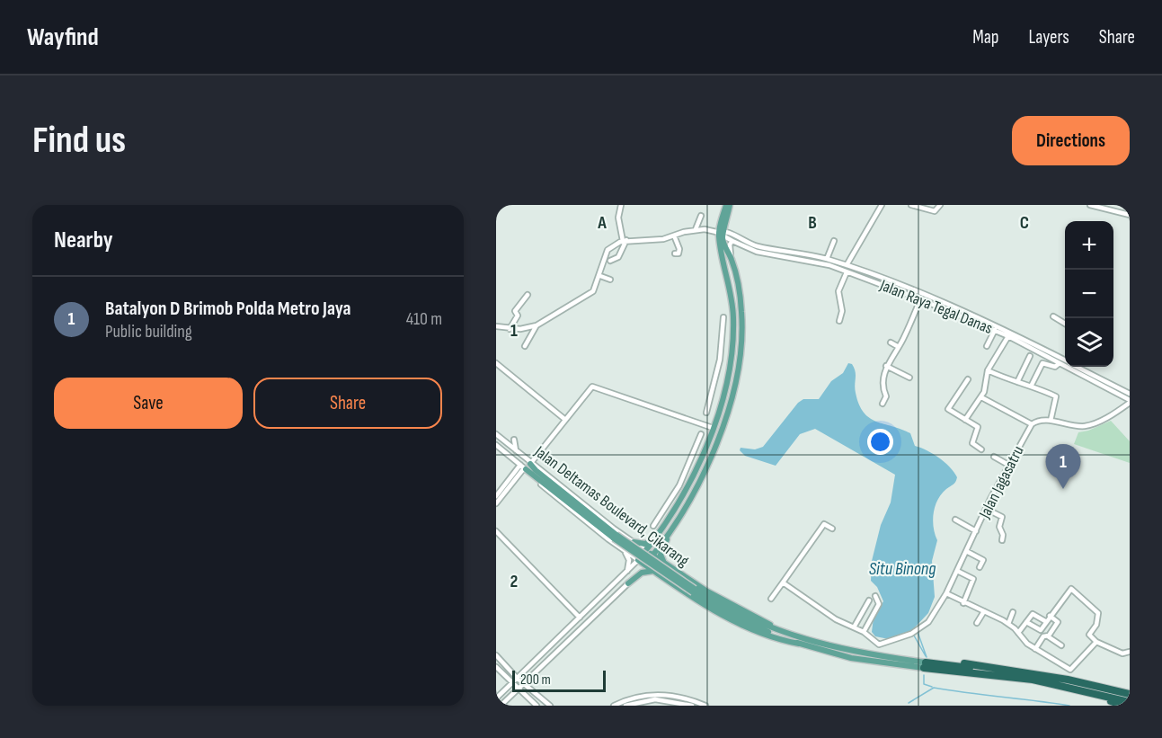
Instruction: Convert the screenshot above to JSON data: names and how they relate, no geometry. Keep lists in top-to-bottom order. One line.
{"streets":{"main road":["Jalan Deltamas Boulevard, Cikarang"],"street":["Jalan Raya Tegal Danas","Jalan Jagasatru"]},"water":["Situ Binong"],"scale_bar":"200 m","page":{"header":"Wayfind","nav":["Map","Layers","Share"],"buttons":["Directions",["Save","Share"]],"title":"Find us","heading":"Nearby","map_buttons":["+","−"],"list":[{"mark":"1","name":"Batalyon D Brimob Polda Metro Jaya","note":"Public building","value":"410 m"}],"pins":"1","scale":"200 m"},"grid":{"columns":["A","B","C"],"rows":["1","2"]}}
